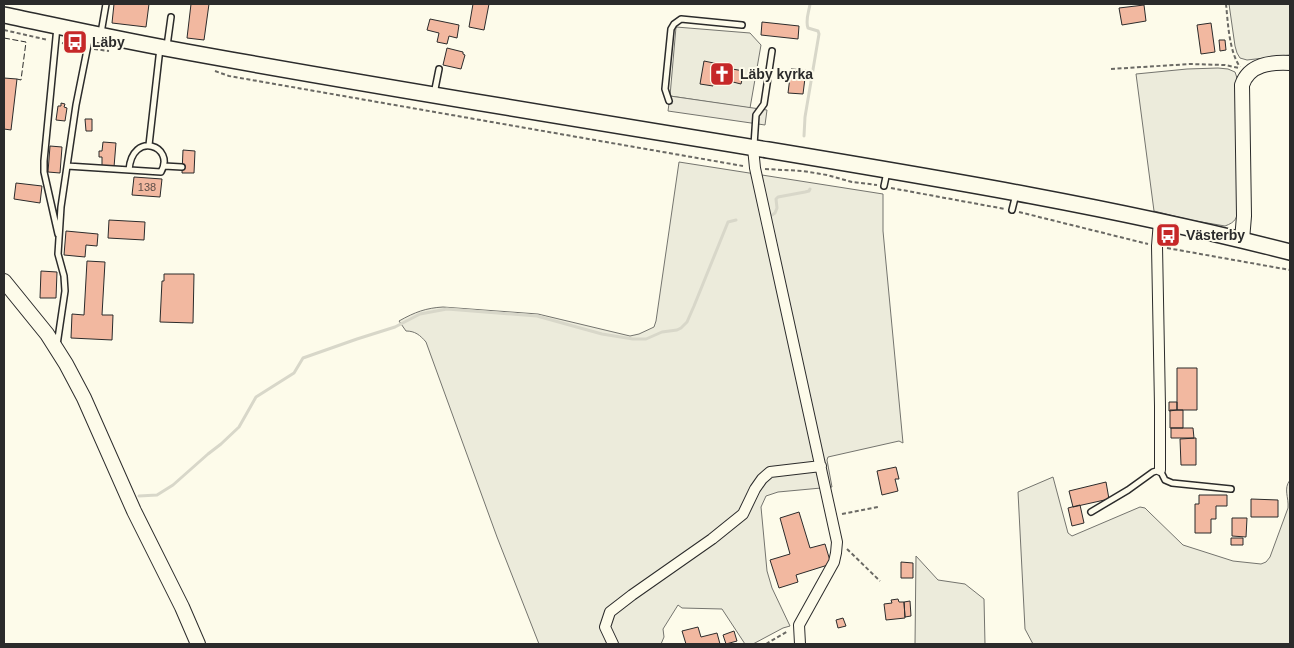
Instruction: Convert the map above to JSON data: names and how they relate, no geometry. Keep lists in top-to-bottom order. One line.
{"places":{"bus stop":["Läby","Västerby"],"church":["Läby kyrka"]},"house_numbers":["138"]}
